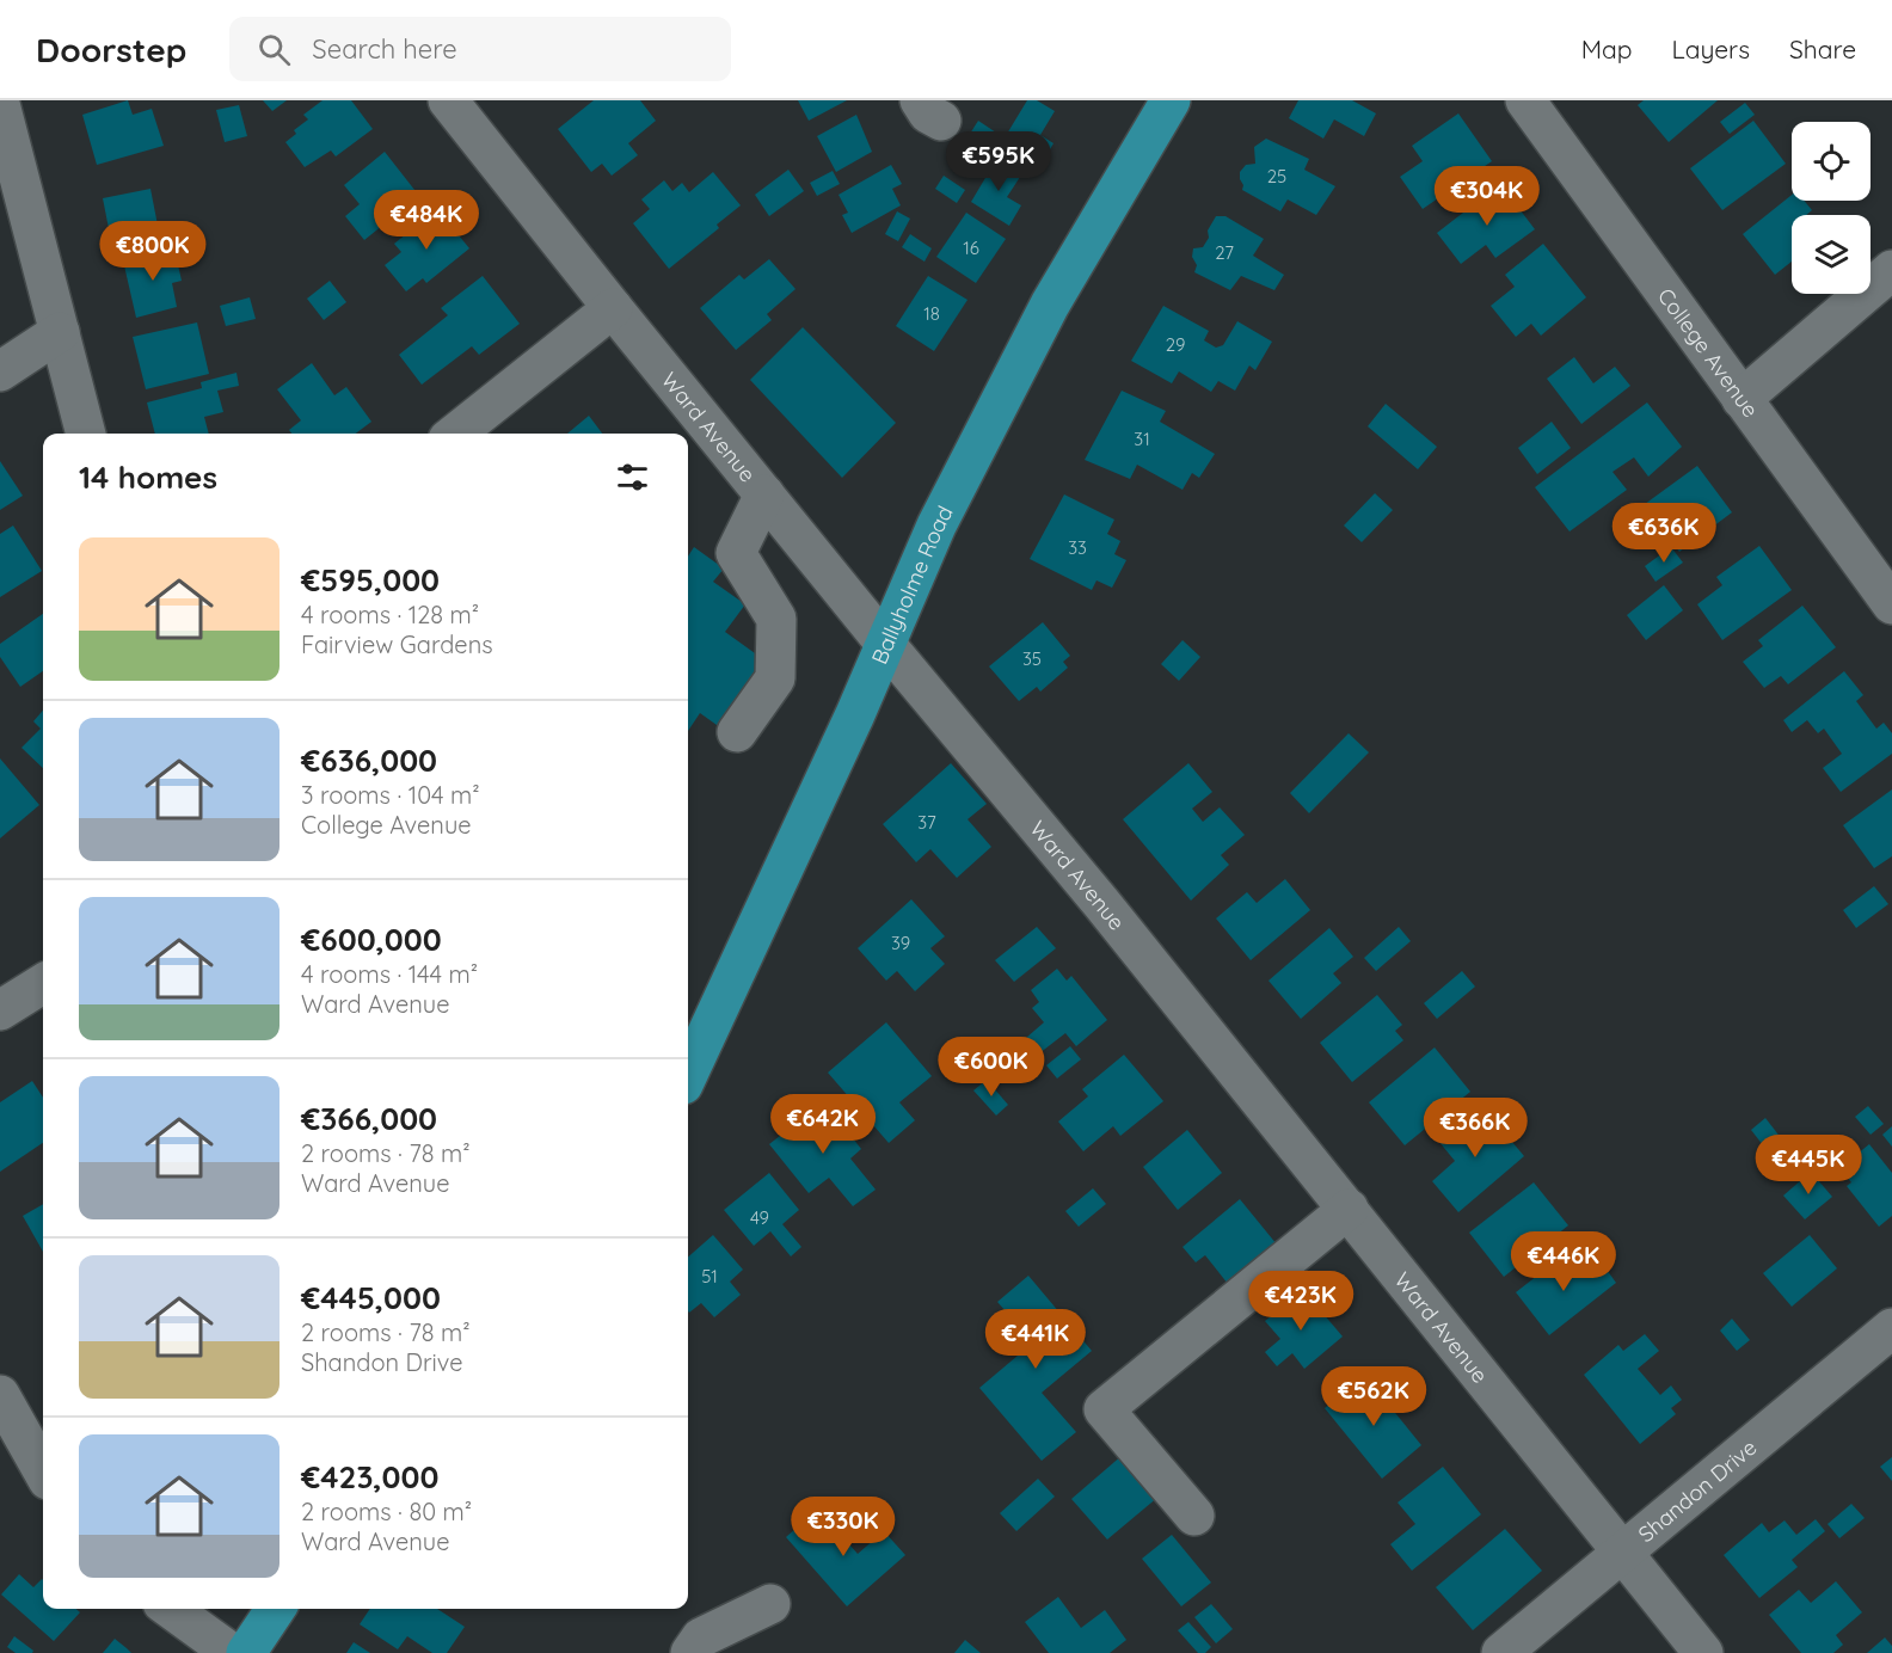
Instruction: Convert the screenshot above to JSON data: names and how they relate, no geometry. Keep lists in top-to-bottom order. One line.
{"streets":{"main road":["Ballyholme Road"],"street":["College Avenue","Ward Avenue","Shandon Drive"]},"crossings":[["Ward Avenue","Ballyholme Road"],["Ward Avenue","Shandon Drive"]],"house_numbers":["25","16","27","18","29","31","33","35","37","39","49","51"],"page":{"header":"Doorstep","search":"Search here","nav":["Map","Layers","Share"],"price":["€595K","€304K","€484K","€800K","€636K","€600K","€642K","€366K","€445K","€446K","€423K","€441K","€562K","€330K"],"heading":"14 homes","list":[{"name":"€595,000","note":"4 rooms · 128 m² · Fairview Gardens"},{"name":"€636,000","note":"3 rooms · 104 m² · College Avenue"},{"name":"€600,000","note":"4 rooms · 144 m² · Ward Avenue"},{"name":"€366,000","note":"2 rooms · 78 m² · Ward Avenue"},{"name":"€445,000","note":"2 rooms · 78 m² · Shandon Drive"},{"name":"€423,000","note":"2 rooms · 80 m² · Ward Avenue"}]}}
